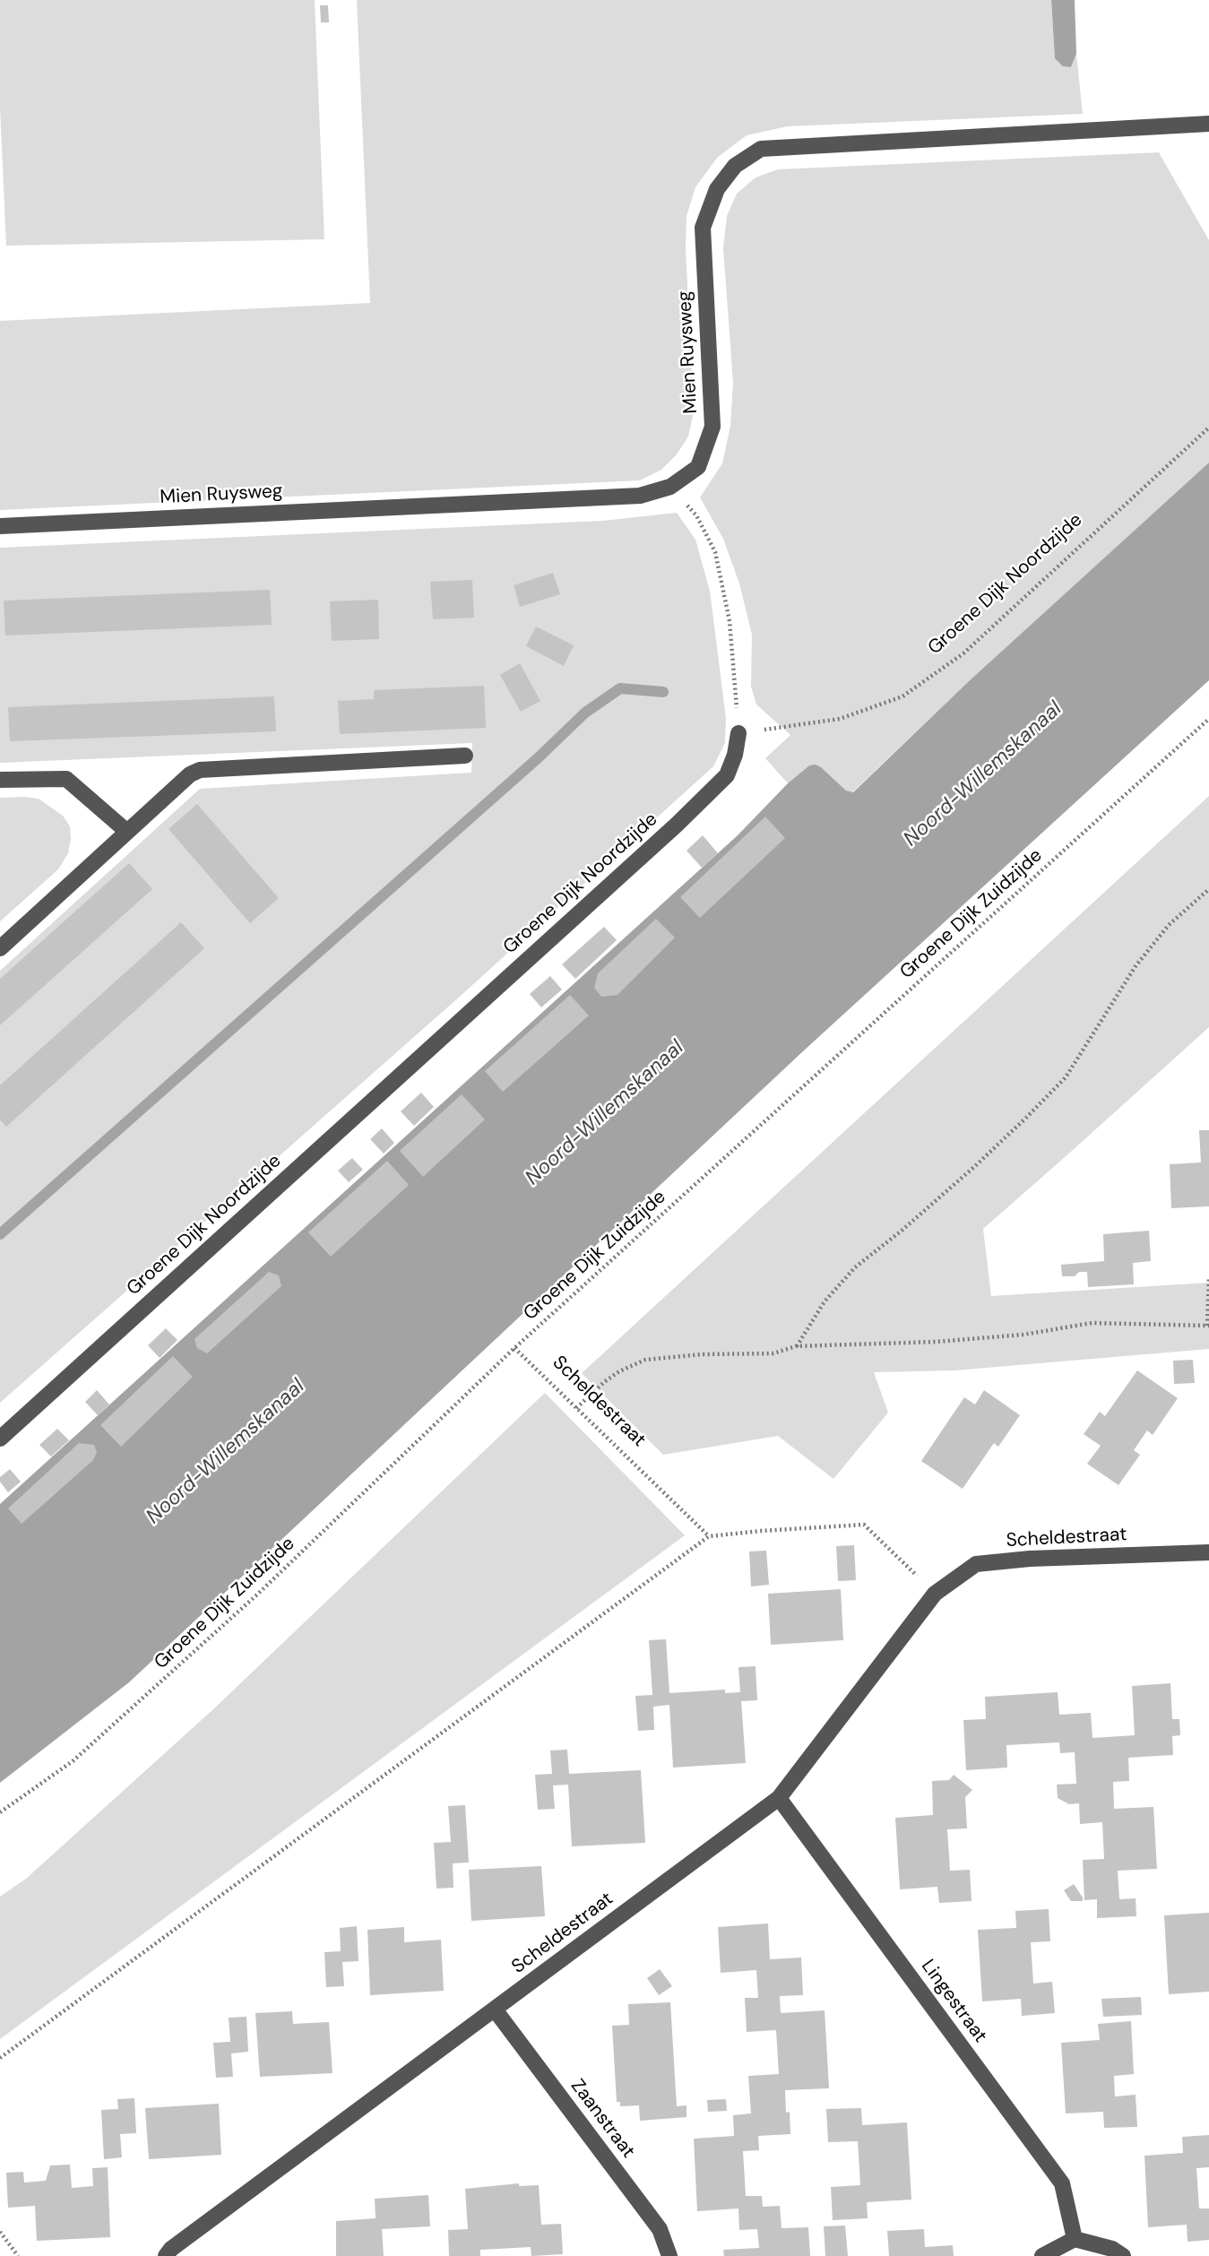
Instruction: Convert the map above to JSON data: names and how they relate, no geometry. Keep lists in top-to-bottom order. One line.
{"streets":{"street":["Mien Ruysweg","Groene Dijk Noordzijde","Scheldestraat","Lingestraat","Zaanstraat"],"path":["Groene Dijk Zuidzijde"]},"crossings":[["Groene Dijk Zuidzijde","Scheldestraat"],["Scheldestraat","Lingestraat"],["Scheldestraat","Zaanstraat"]],"water":["Noord-Willemskanaal"]}
